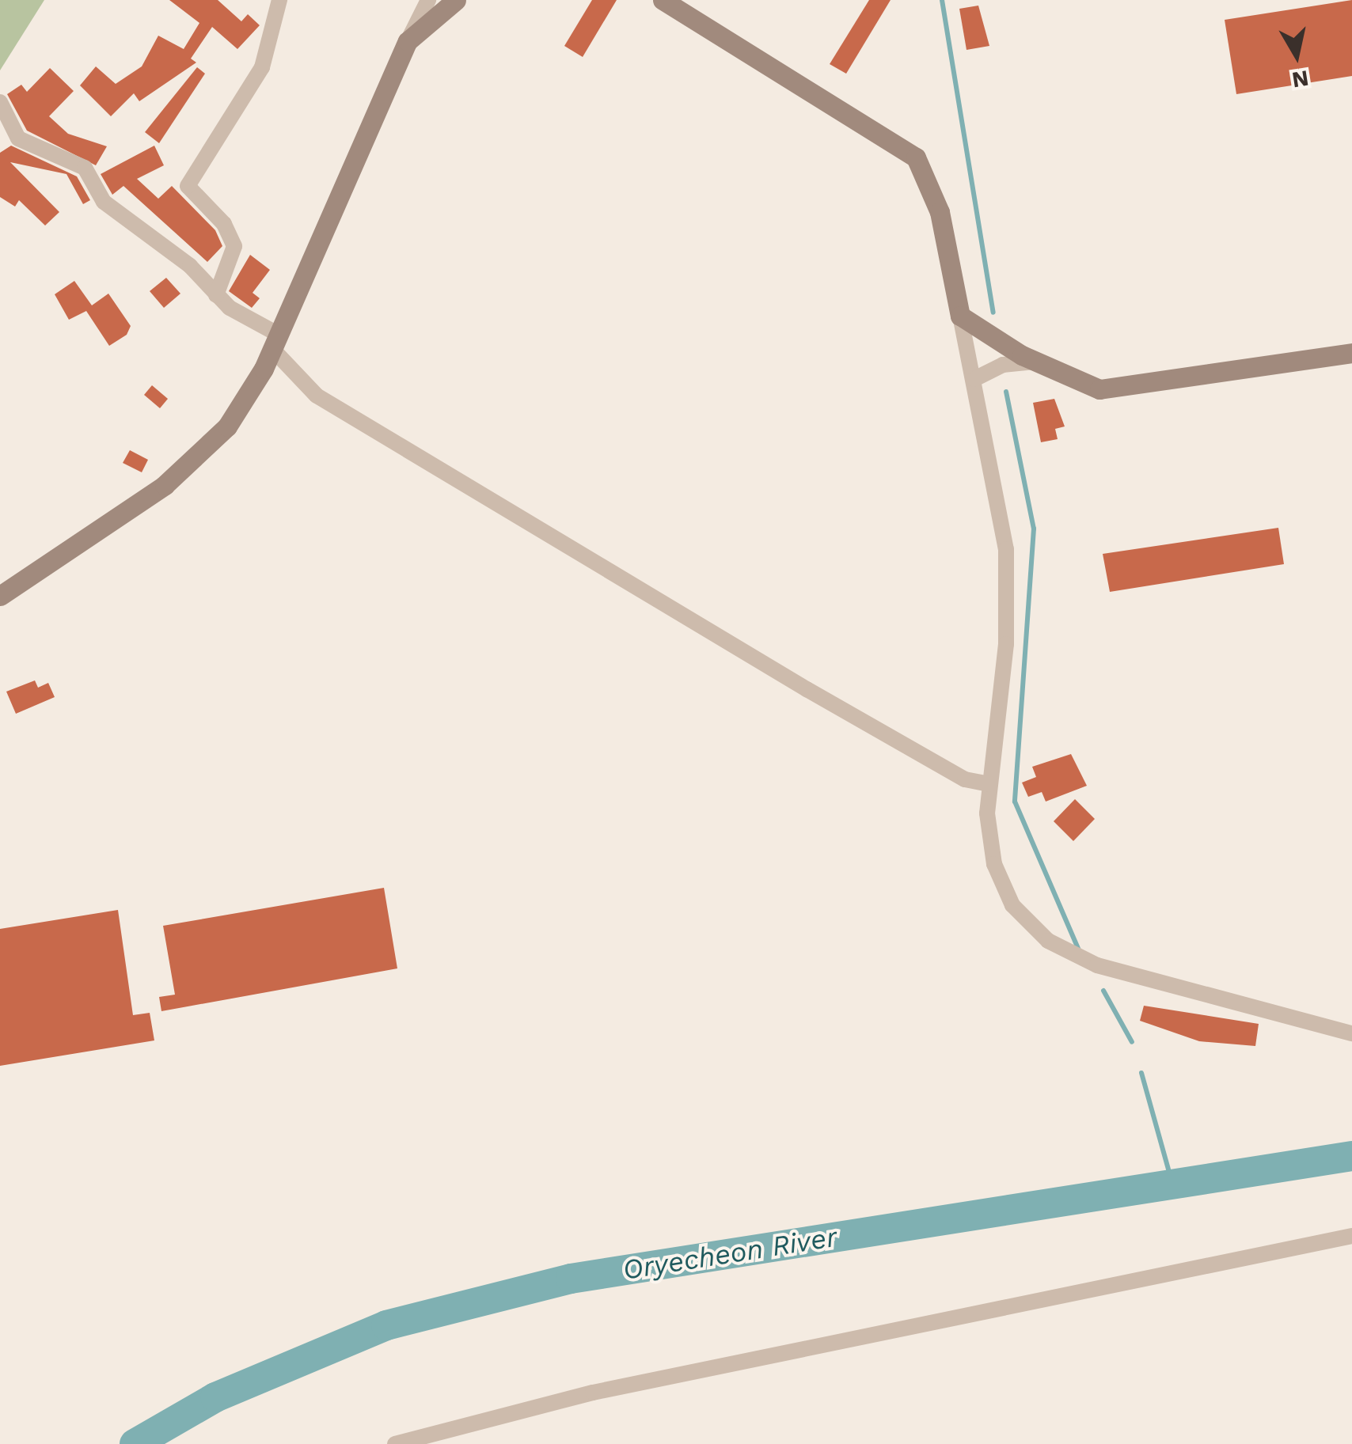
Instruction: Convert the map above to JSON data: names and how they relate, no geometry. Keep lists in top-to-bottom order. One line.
{"water":["Oryecheon River"],"north":"bottom"}
